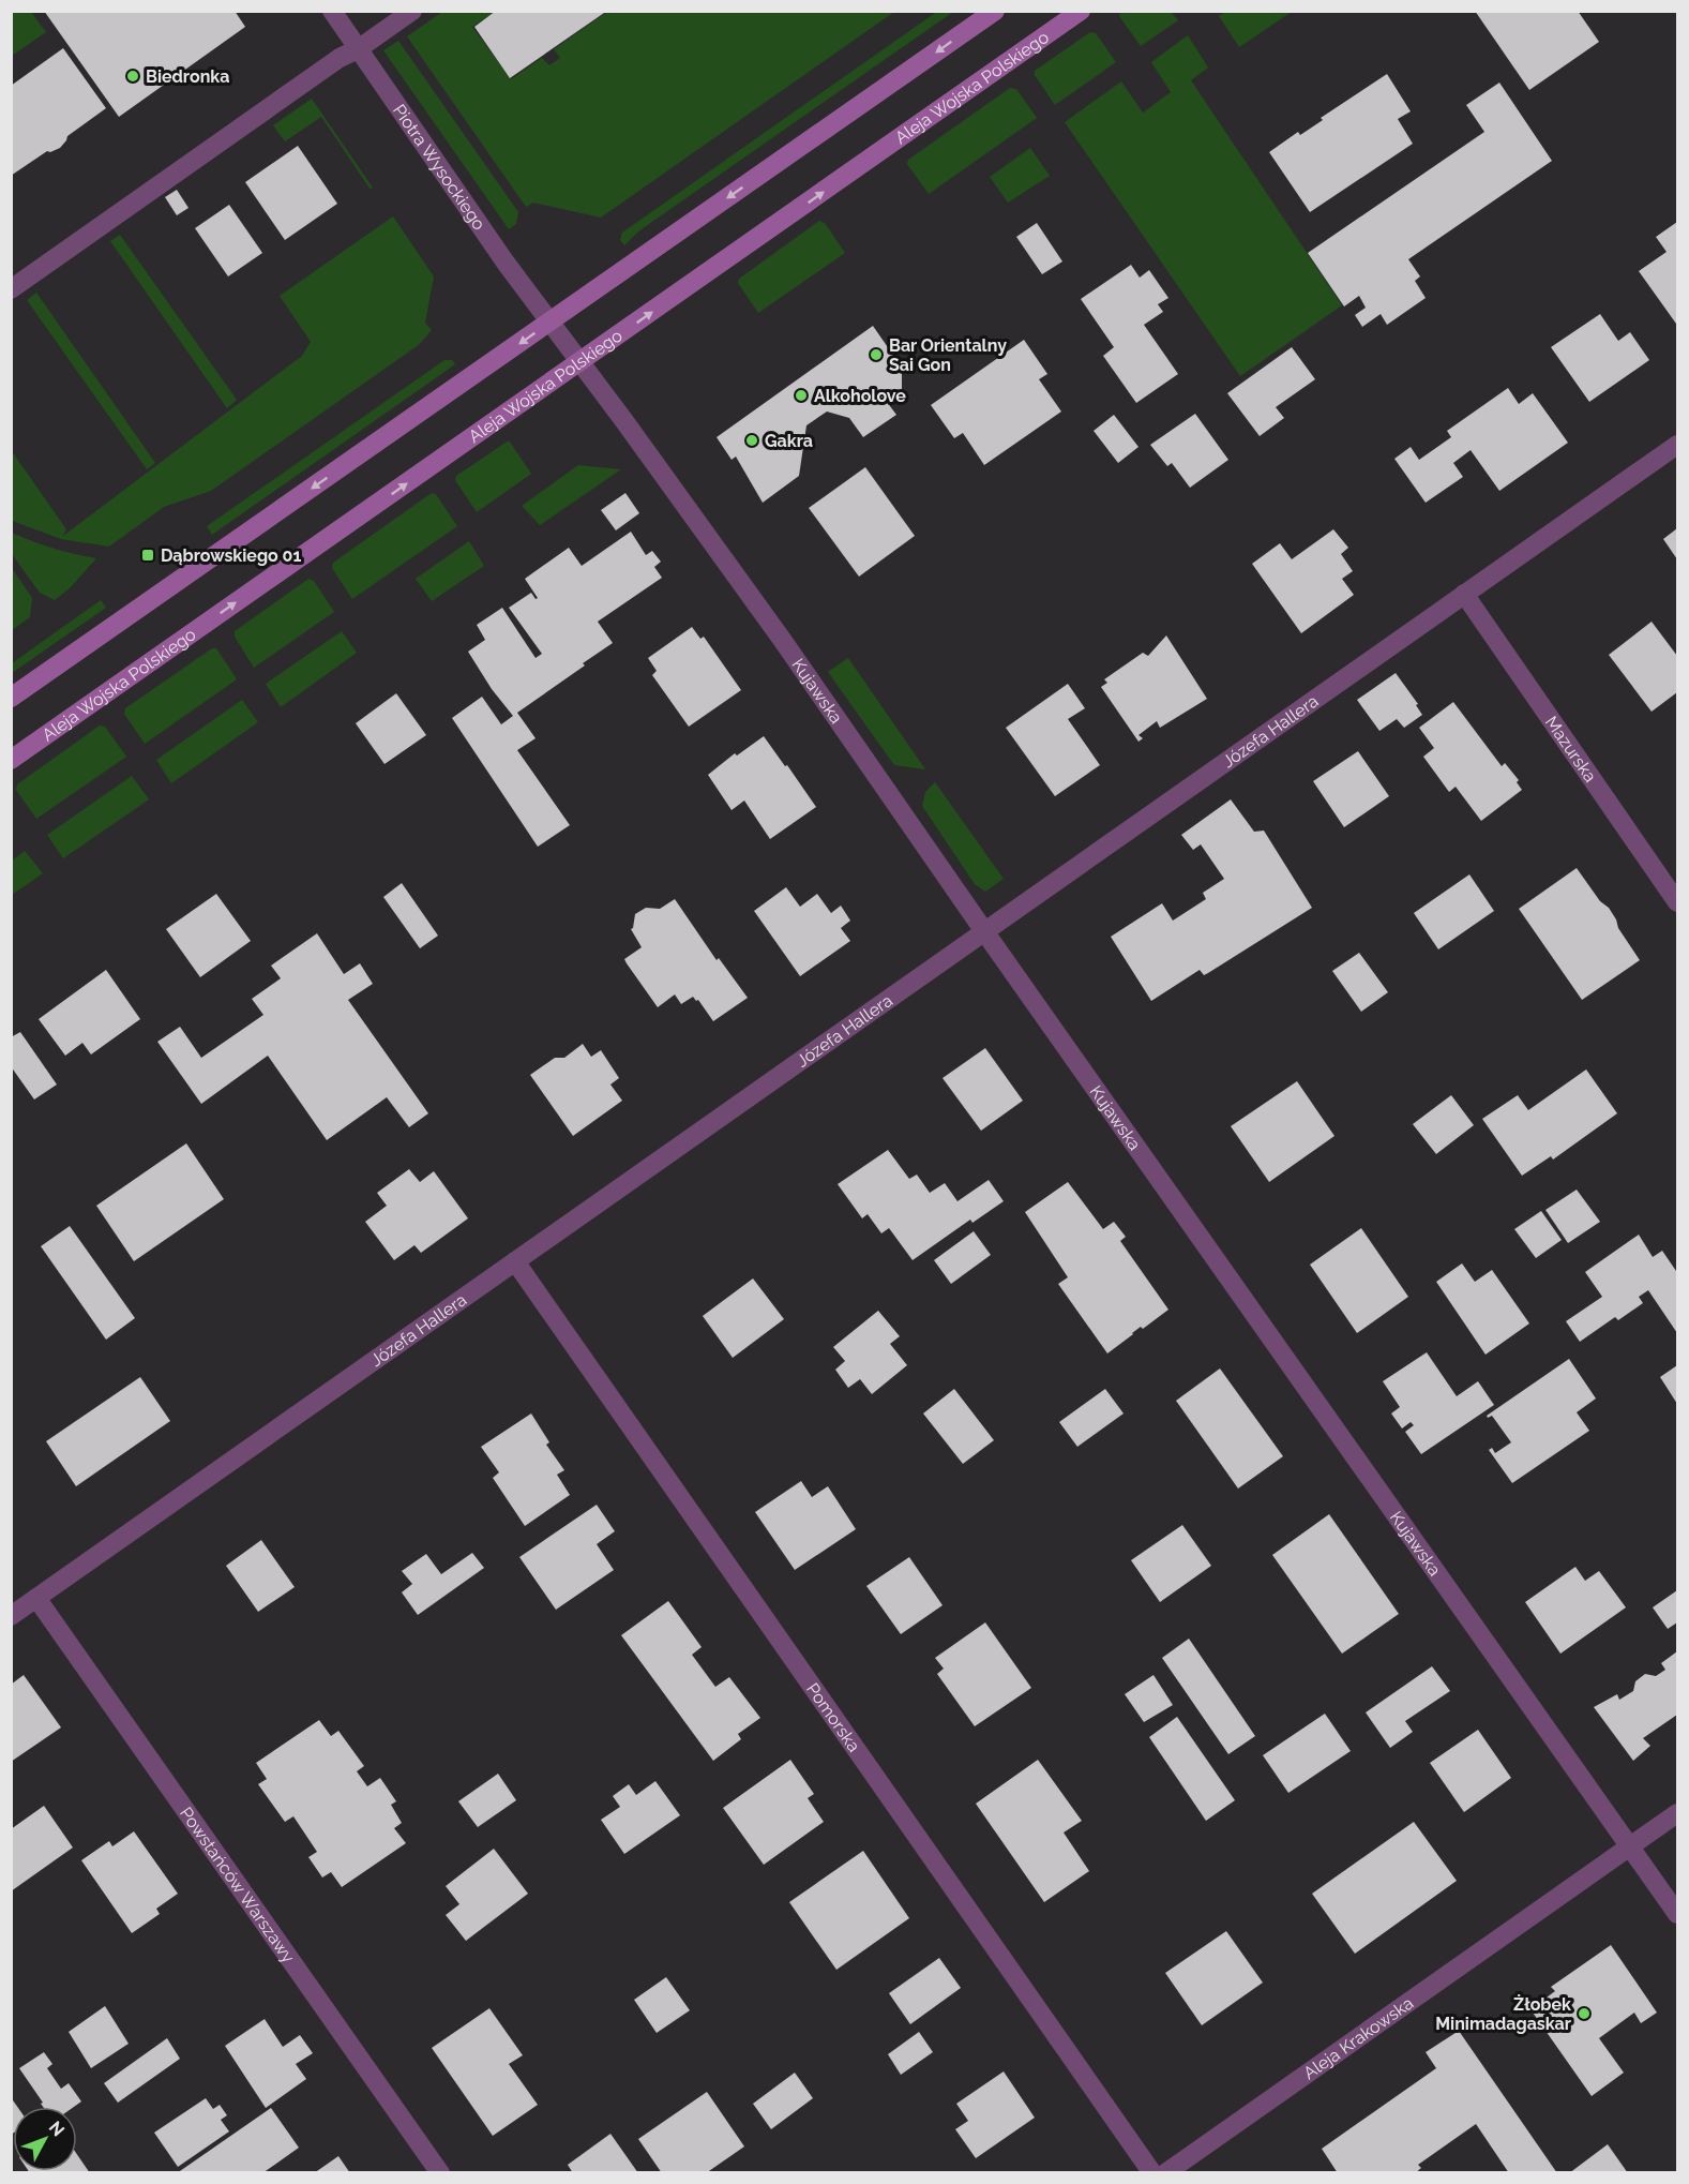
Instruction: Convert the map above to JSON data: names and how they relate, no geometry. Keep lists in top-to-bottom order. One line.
{"streets":{"street":["Aleja Wojska Polskiego","Piotra Wysockiego","Kujawska","Józefa Hallera","Mazurska","Pomorska","Powstańców Warszawy","Aleja Krakowska"]},"crossings":[["Aleja Wojska Polskiego","Kujawska"],["Piotra Wysockiego","Kujawska"],["Kujawska","Józefa Hallera"],["Kujawska","Aleja Krakowska"],["Józefa Hallera","Mazurska"],["Józefa Hallera","Pomorska"],["Józefa Hallera","Powstańców Warszawy"]],"places":{"other":["Biedronka","Bar Orientalny Sai Gon","Alkoholove","Gakra","Żłobek Minimadagaskar"],"transit":["Dąbrowskiego 01"]},"north":"top right"}
